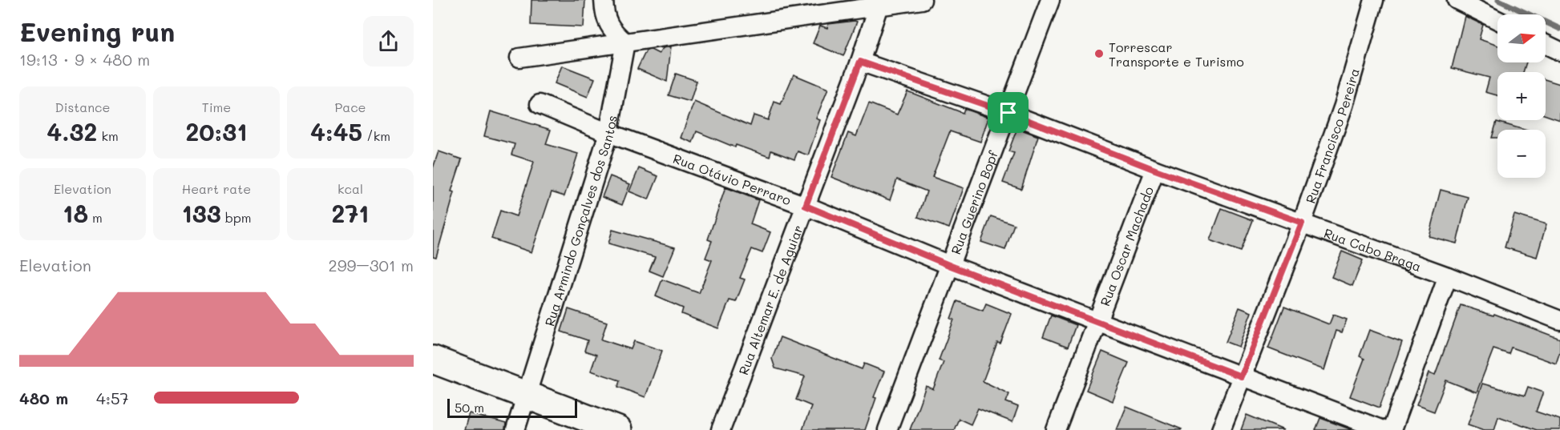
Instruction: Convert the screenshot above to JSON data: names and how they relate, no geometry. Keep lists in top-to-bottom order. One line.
{"streets":{"street":["Rua Francisco Pereira","Rua Otávio Perraro","Rua Guerino Bopf","Rua Armindo Gonçalves dos Santos","Rua Oscar Machado","Rua Cabo Braga","Rua Altemar E. de Aguiar"]},"crossings":[["Rua Francisco Pereira","Rua Otávio Perraro"],["Rua Francisco Pereira","Rua Cabo Braga"],["Rua Otávio Perraro","Rua Guerino Bopf"],["Rua Otávio Perraro","Rua Armindo Gonçalves dos Santos"],["Rua Otávio Perraro","Rua Oscar Machado"],["Rua Otávio Perraro","Rua Altemar E. de Aguiar"],["Rua Guerino Bopf","Rua Cabo Braga"],["Rua Oscar Machado","Rua Cabo Braga"],["Rua Cabo Braga","Rua Altemar E. de Aguiar"]],"places":["Torrescar Transporte e Turismo"],"scale_bar":"50 m","north":"right","page":{"heading":["Evening run","19:13 · 9 × 480 m"],"map_buttons":["+","−"],"stats":[["Distance","4.32 km"],["Time","20:31"],["Pace","4:45 /km"],["Elevation","18 m"],["Heart rate","133 bpm"],["kcal","271"]],"chart":["Elevation","299–301 m"],"list":[{"name":"480 m","note":"4:57"}],"scale":"50 m"}}
